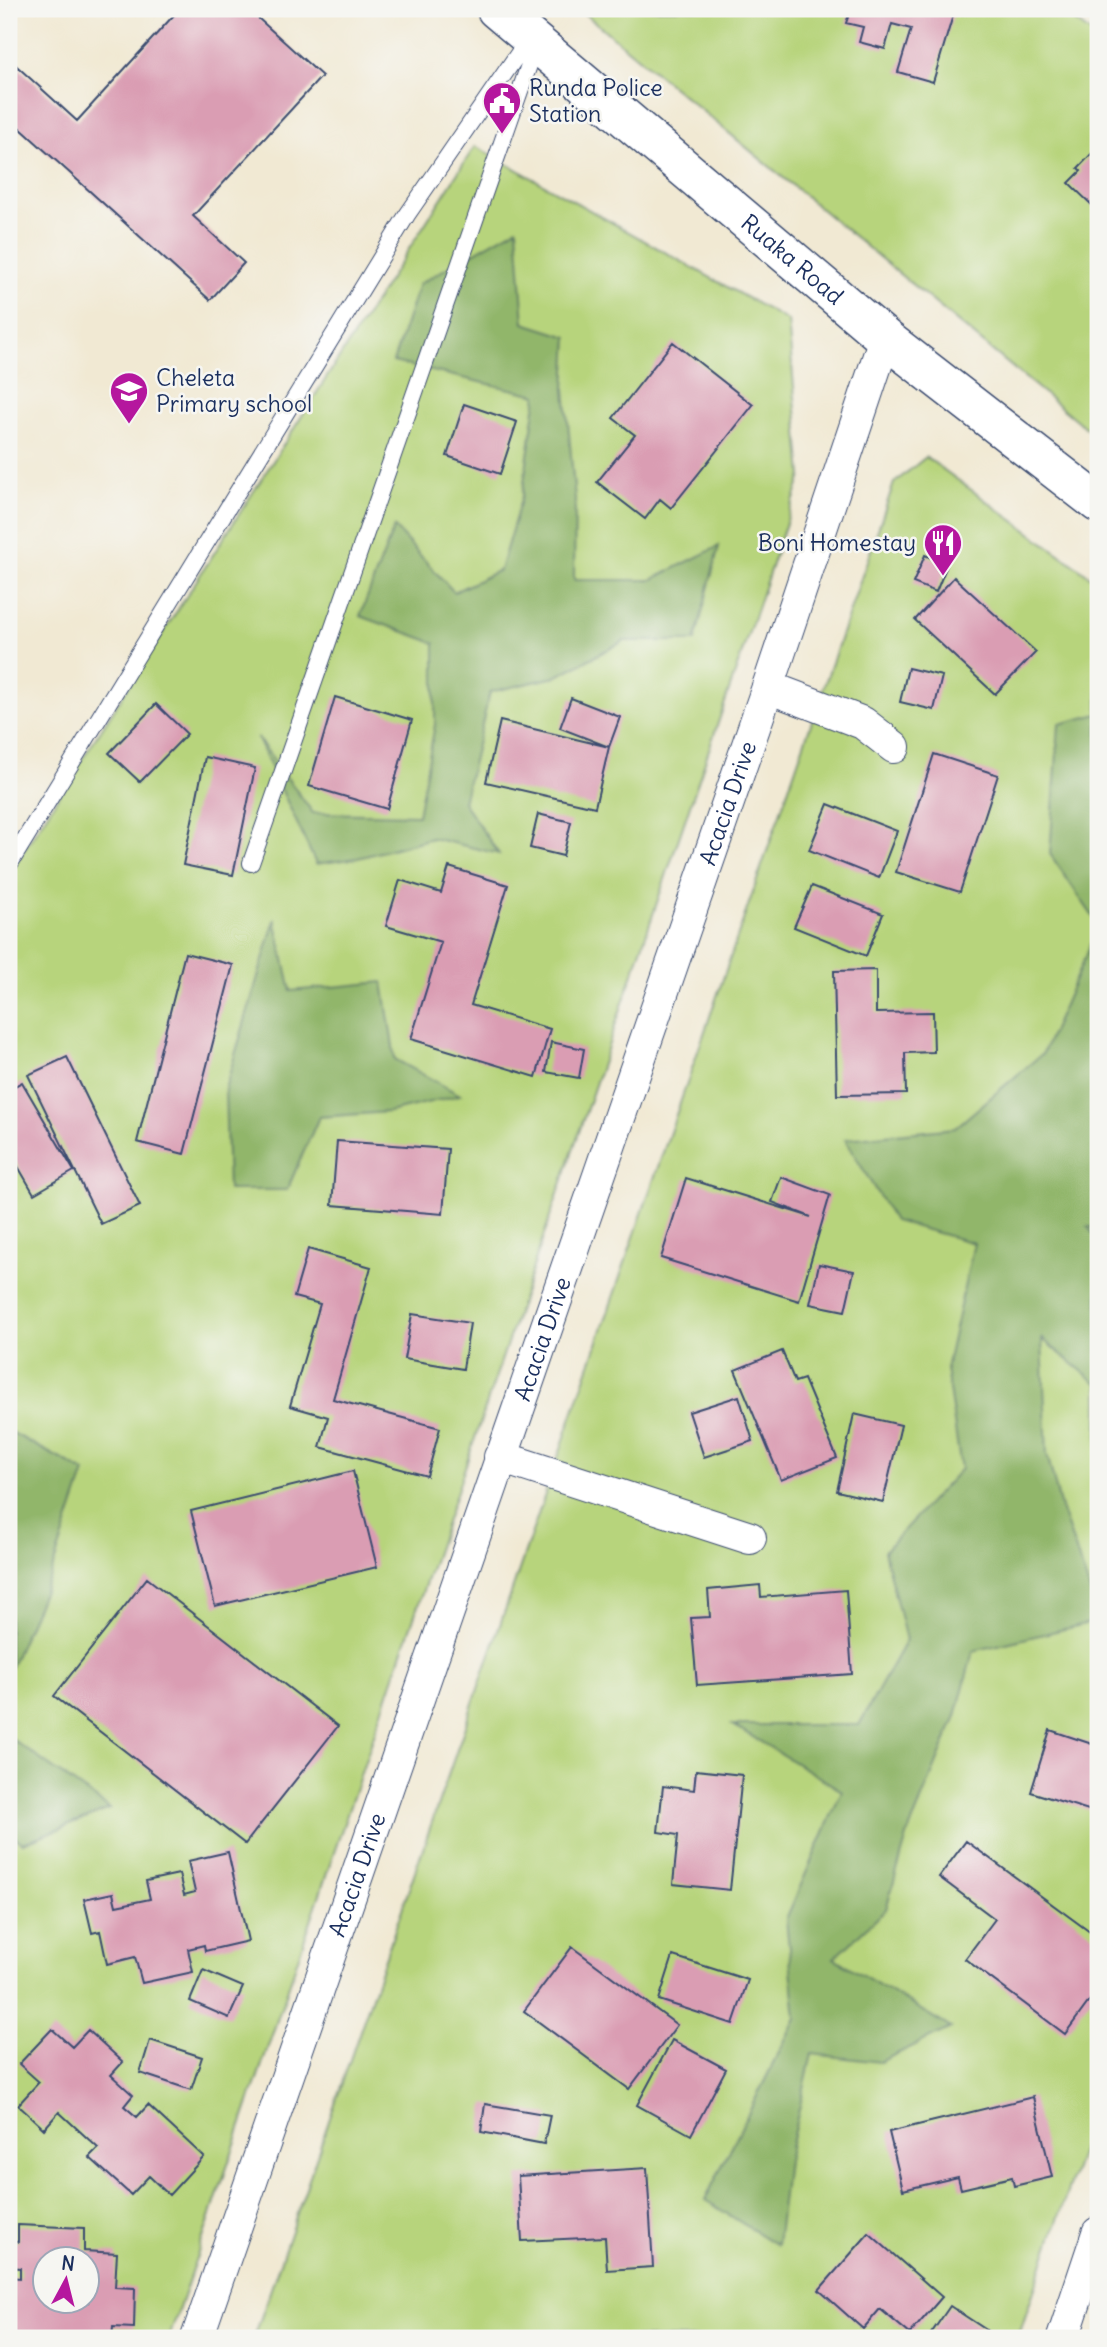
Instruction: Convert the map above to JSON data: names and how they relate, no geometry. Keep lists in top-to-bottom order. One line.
{"streets":{"street":["Ruaka Road","Acacia Drive"]},"crossings":[["Ruaka Road","Acacia Drive"]],"places":{"public building":["Runda Police Station"],"school or university":["Cheleta Primary school"],"restaurant":["Boni Homestay"]},"north":"top"}
